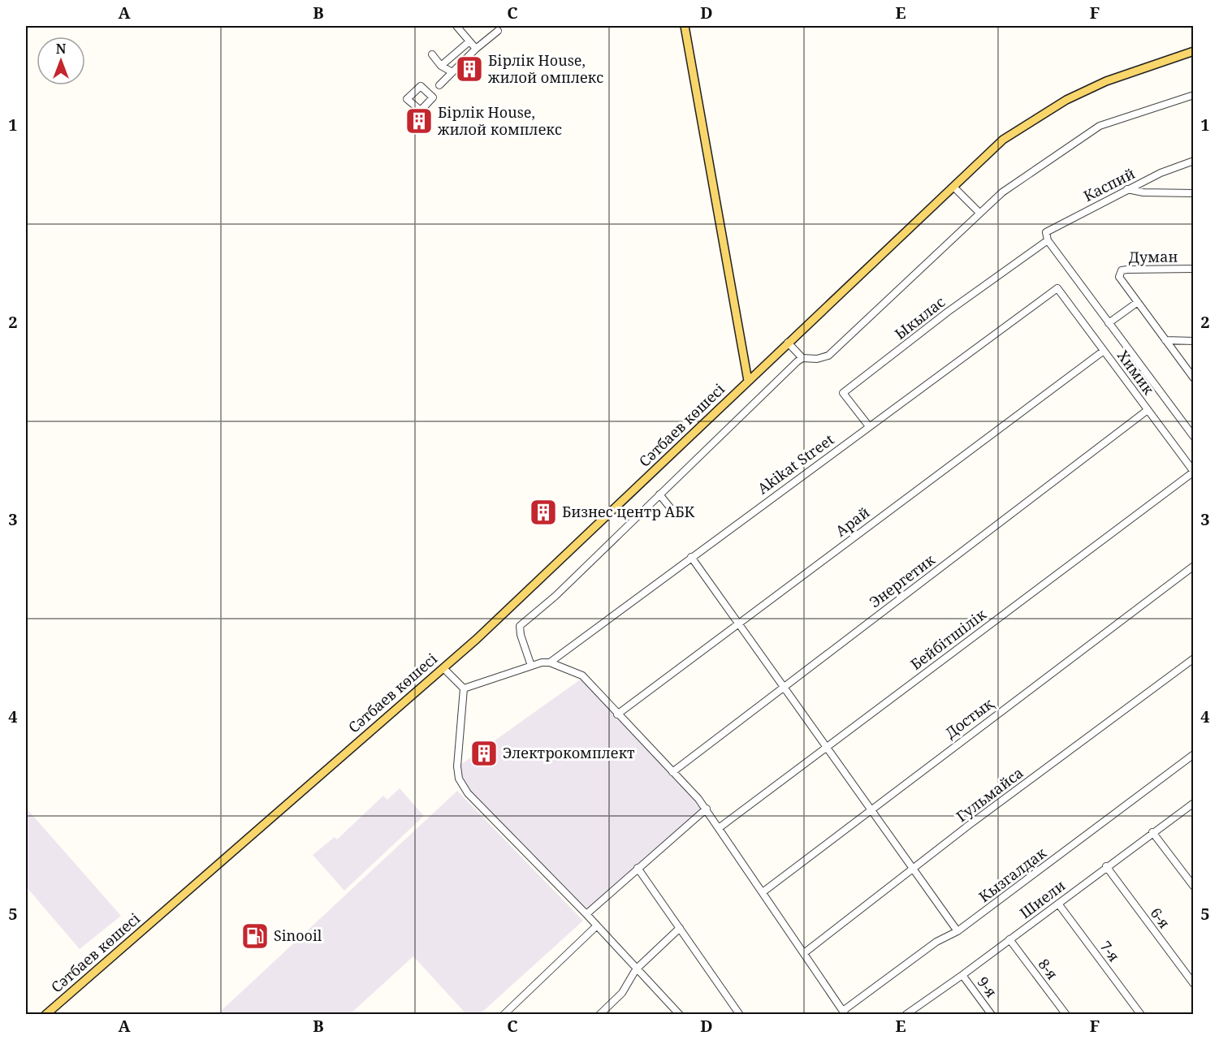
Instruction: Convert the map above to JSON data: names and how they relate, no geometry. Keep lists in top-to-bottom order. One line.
{"streets":{"main road":["Сәтбаев көшесі"],"street":["Каспий","Думан","Ыкылас","Химик","Akikat Street","Арай","Энергетик","Бейбітшілік","Достық","Гульмайса","Кызгалдак","Шиели","6-я","7-я","8-я","9-я"]},"crossings":[["Каспий","Ыкылас"],["Ыкылас","Akikat Street"],["Химик","Akikat Street"],["Химик","Арай"],["Химик","Энергетик"],["Химик","Бейбітшілік"],["Шиели","6-я"],["Шиели","7-я"],["Шиели","8-я"],["Шиели","9-я"]],"places":{"building":["Бірлік House, жилой омплекс","Бірлік House, жилой комплекс","Бизнес центр АБК","Электрокомплект"],"fuel station":["Sinooil"]},"north":"top","grid":{"columns":["A","B","C","D","E","F"],"rows":["1","2","3","4","5"]}}
